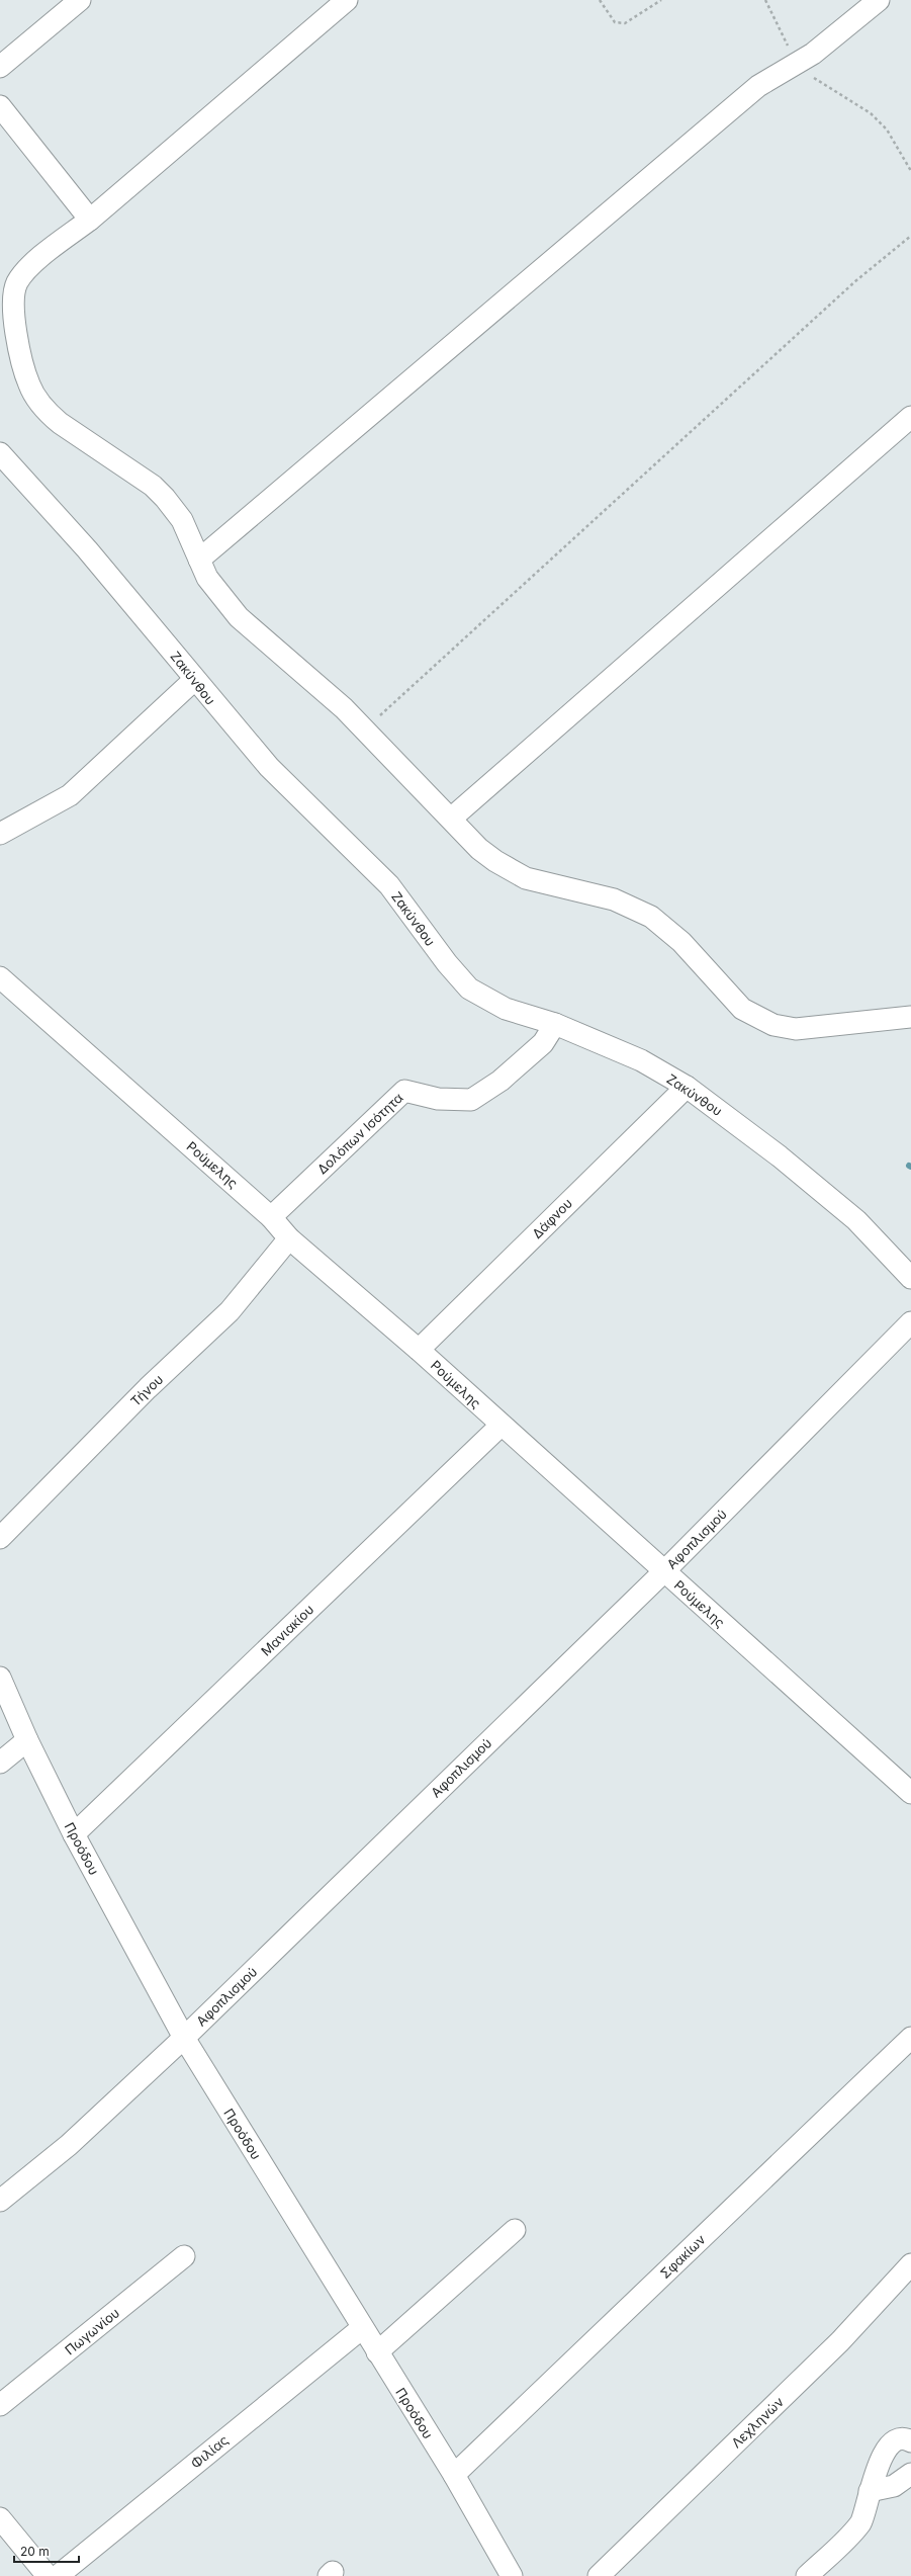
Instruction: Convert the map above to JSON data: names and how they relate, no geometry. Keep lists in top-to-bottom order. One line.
{"streets":{"street":["Ζακύνθου","Δολόπων Ισότητα","Ρούμελης","Δάφνου","Τήνου","Αφοπλισμού","Μανιακίου","Προόδου","Σφακίων","Πωγωνίου","Λεχληνών","Φιλίας"]},"crossings":[["Ζακύνθου","Δολόπων Ισότητα"],["Ζακύνθου","Δάφνου"],["Δολόπων Ισότητα","Ρούμελης"],["Ρούμελης","Δάφνου"],["Ρούμελης","Τήνου"],["Ρούμελης","Αφοπλισμού"],["Ρούμελης","Μανιακίου"],["Αφοπλισμού","Προόδου"],["Μανιακίου","Προόδου"],["Προόδου","Σφακίων"],["Προόδου","Φιλίας"]],"scale_bar":"20 m"}
